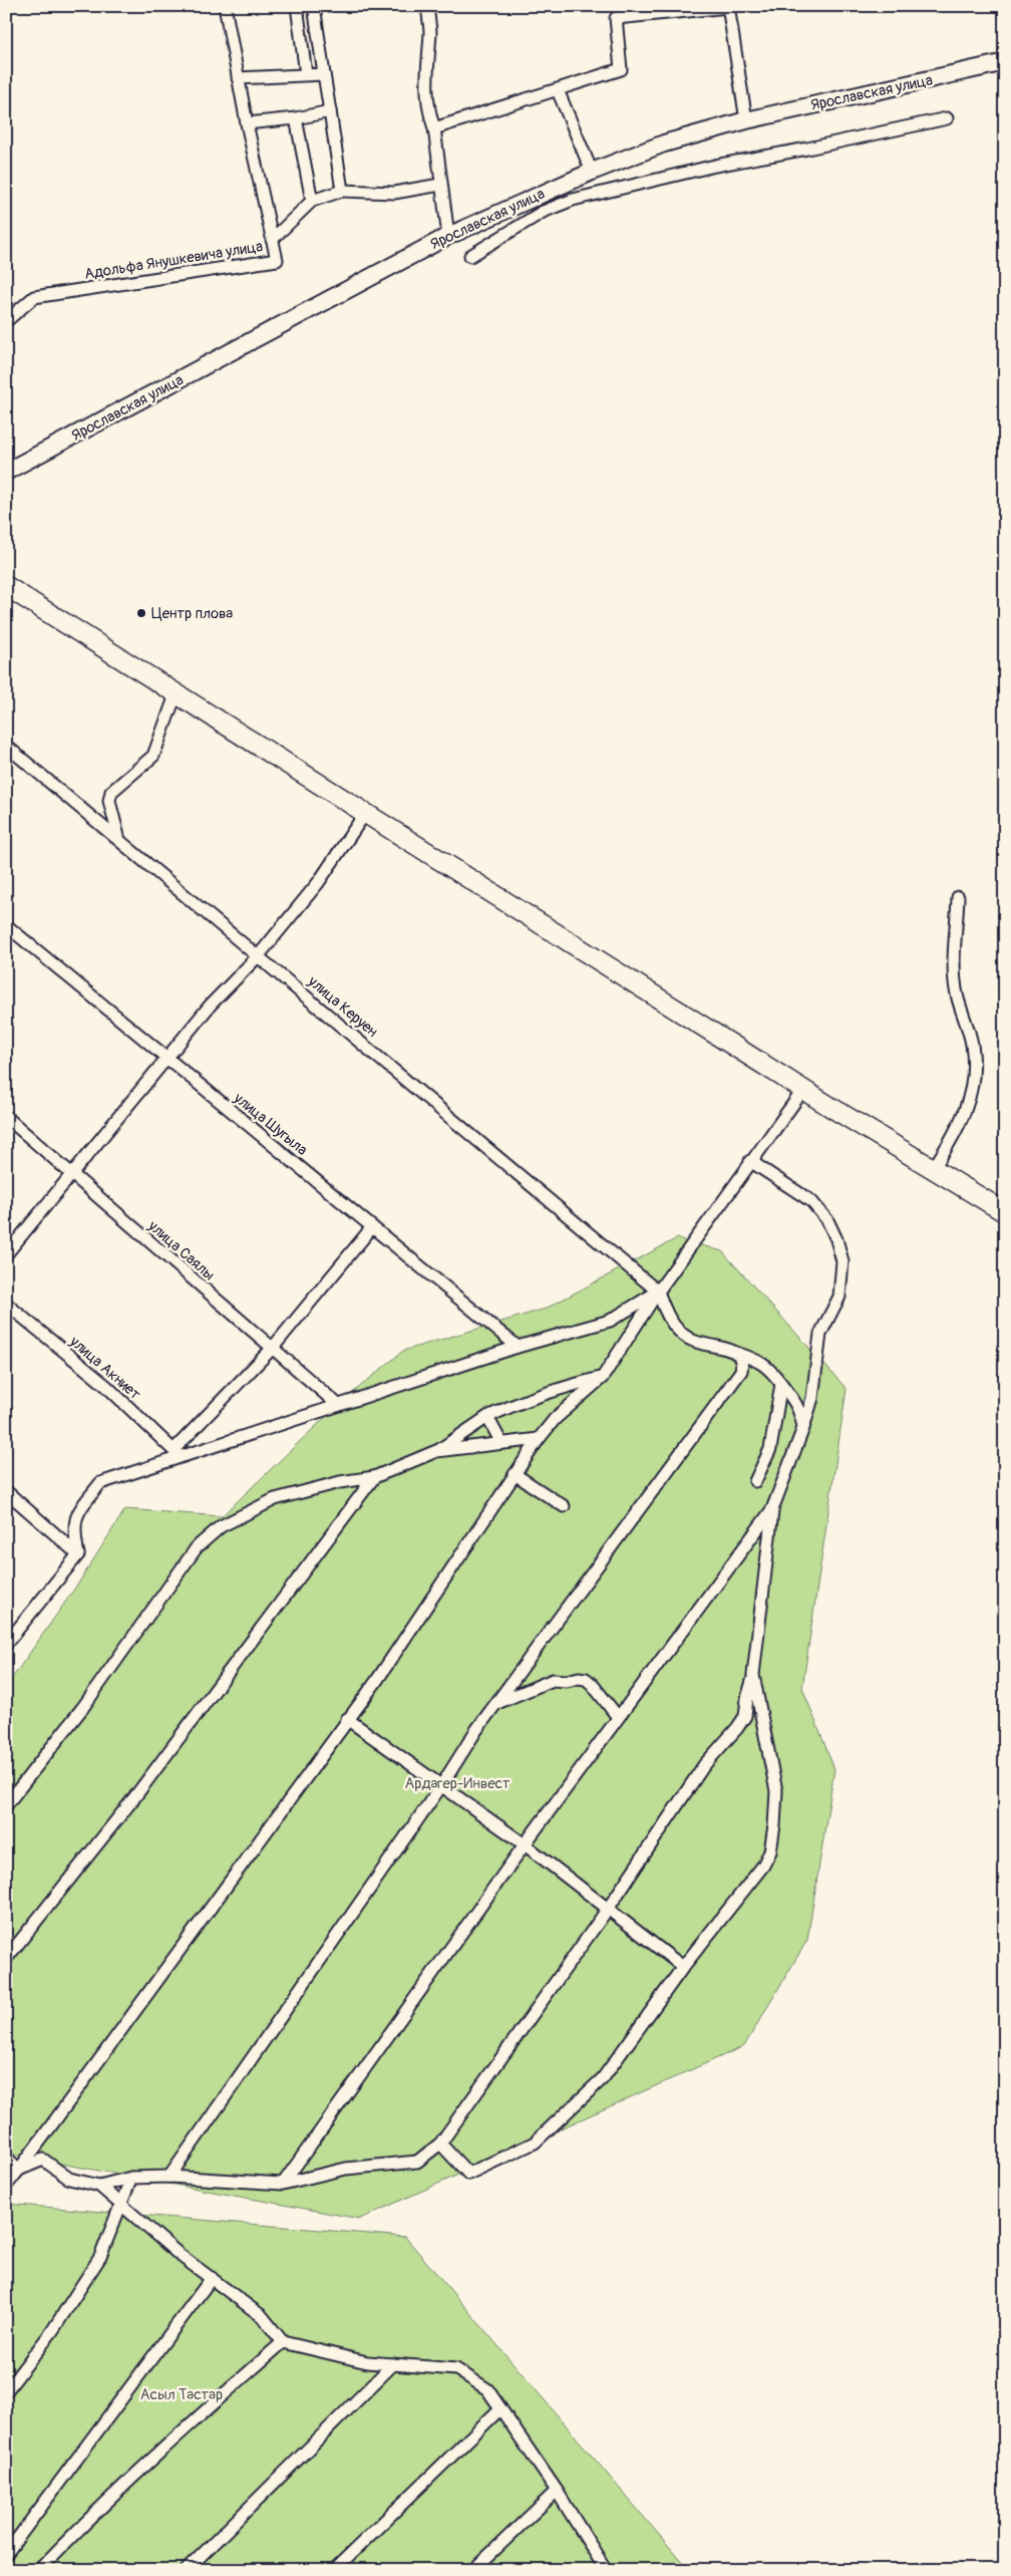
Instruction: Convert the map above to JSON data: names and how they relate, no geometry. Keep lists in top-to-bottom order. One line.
{"streets":{"main road":["Ярославская улица"],"street":["Адольфа Янушкевича улица","улица Керуен","улица Шугыла","улица Саялы","улица Акниет"]},"parks":["Ардагер-Инвест","Асыл Тастар"],"places":["Центр плова"]}
